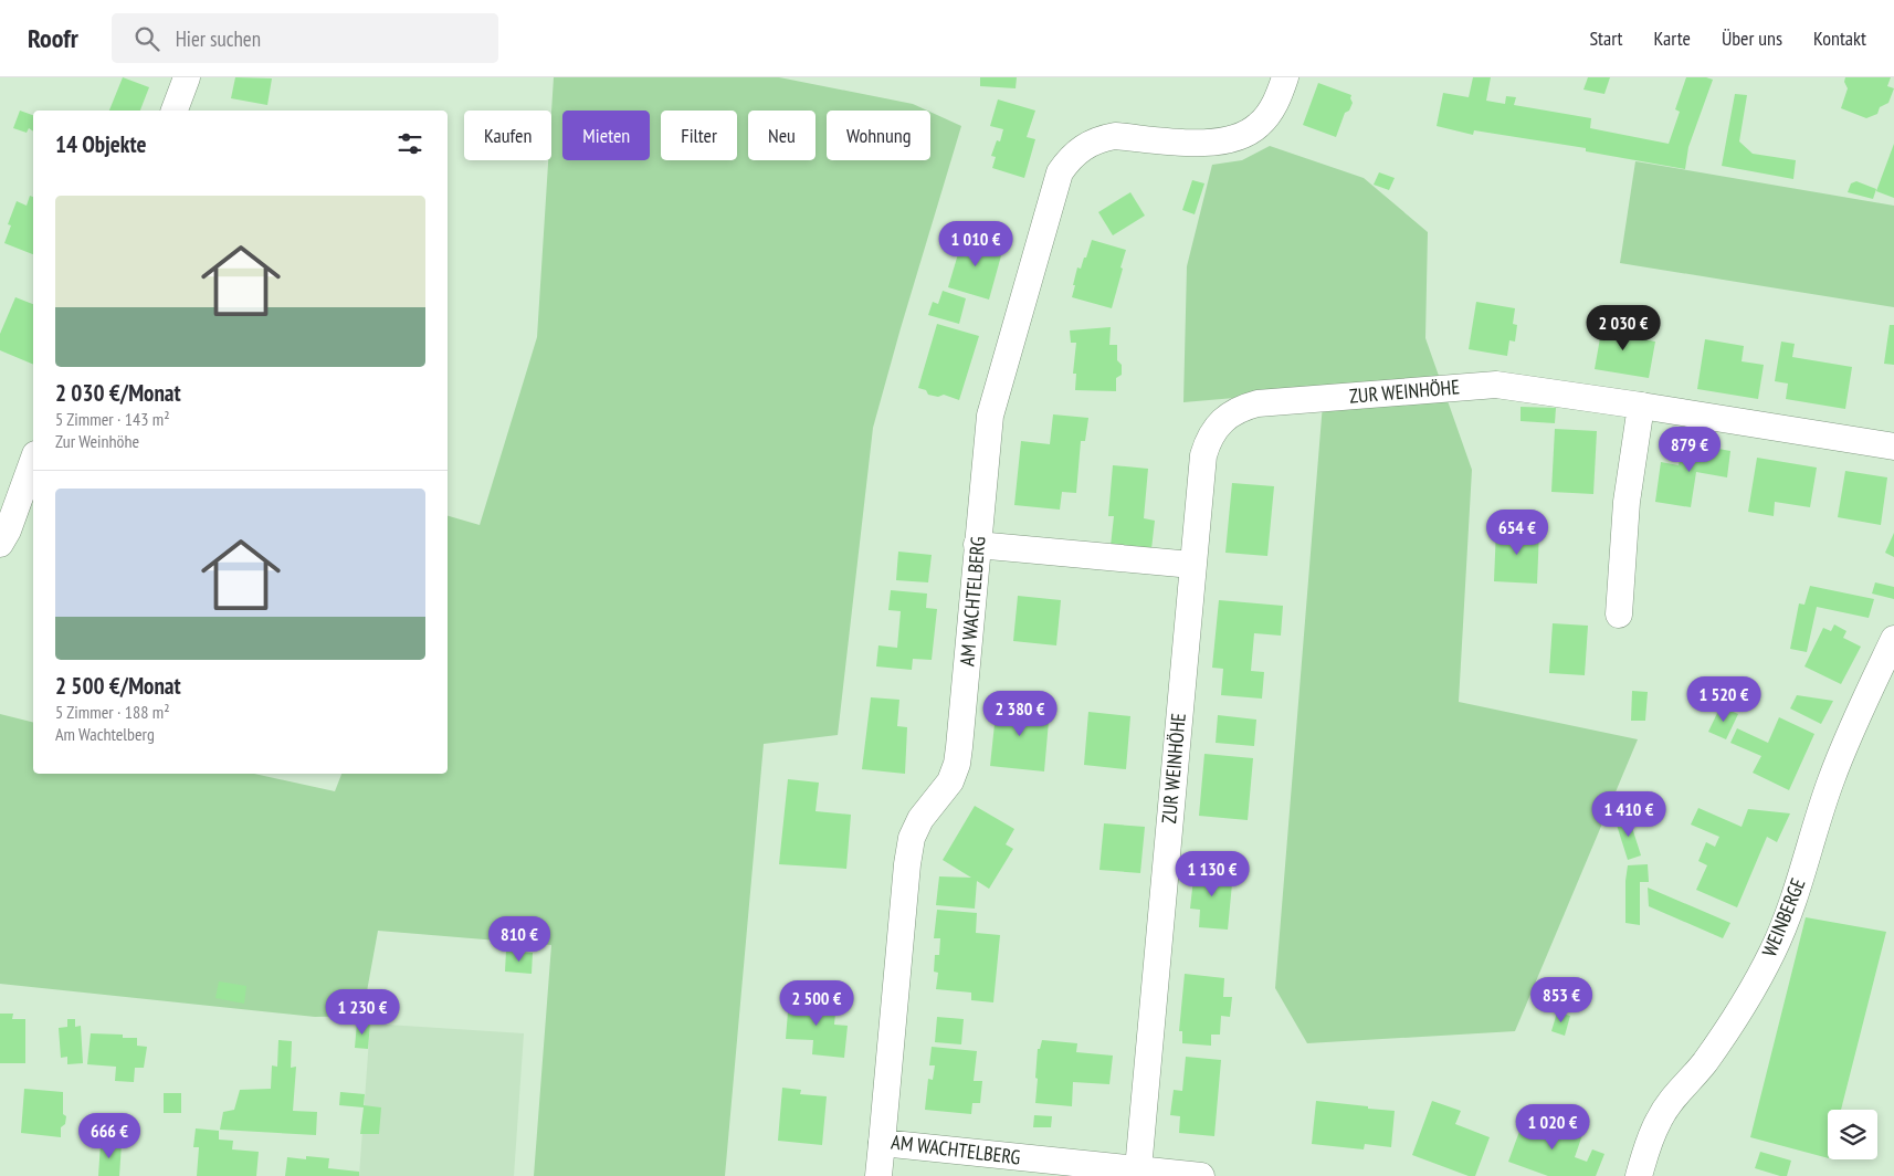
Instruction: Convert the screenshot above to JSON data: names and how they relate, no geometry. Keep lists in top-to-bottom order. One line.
{"streets":{"street":["ZUR WEINHÖHE","AM WACHTELBERG","WEINBERGE"]},"crossings":[["ZUR WEINHÖHE","AM WACHTELBERG"]],"page":{"header":"Roofr","search":"Hier suchen","nav":["Start","Karte","Über uns","Kontakt"],"chip":["Kaufen","Mieten","Filter","Neu","Wohnung"],"heading":"14 Objekte","list":[{"name":"2 030 €/Monat","note":"5 Zimmer · 143 m² · Zur Weinhöhe"},{"name":"2 500 €/Monat","note":"5 Zimmer · 188 m² · Am Wachtelberg"}],"price":["1 010 €","2 030 €","879 €","654 €","1 520 €","2 380 €","1 410 €","1 130 €","810 €","853 €","2 500 €","1 230 €","1 020 €","666 €"]}}
